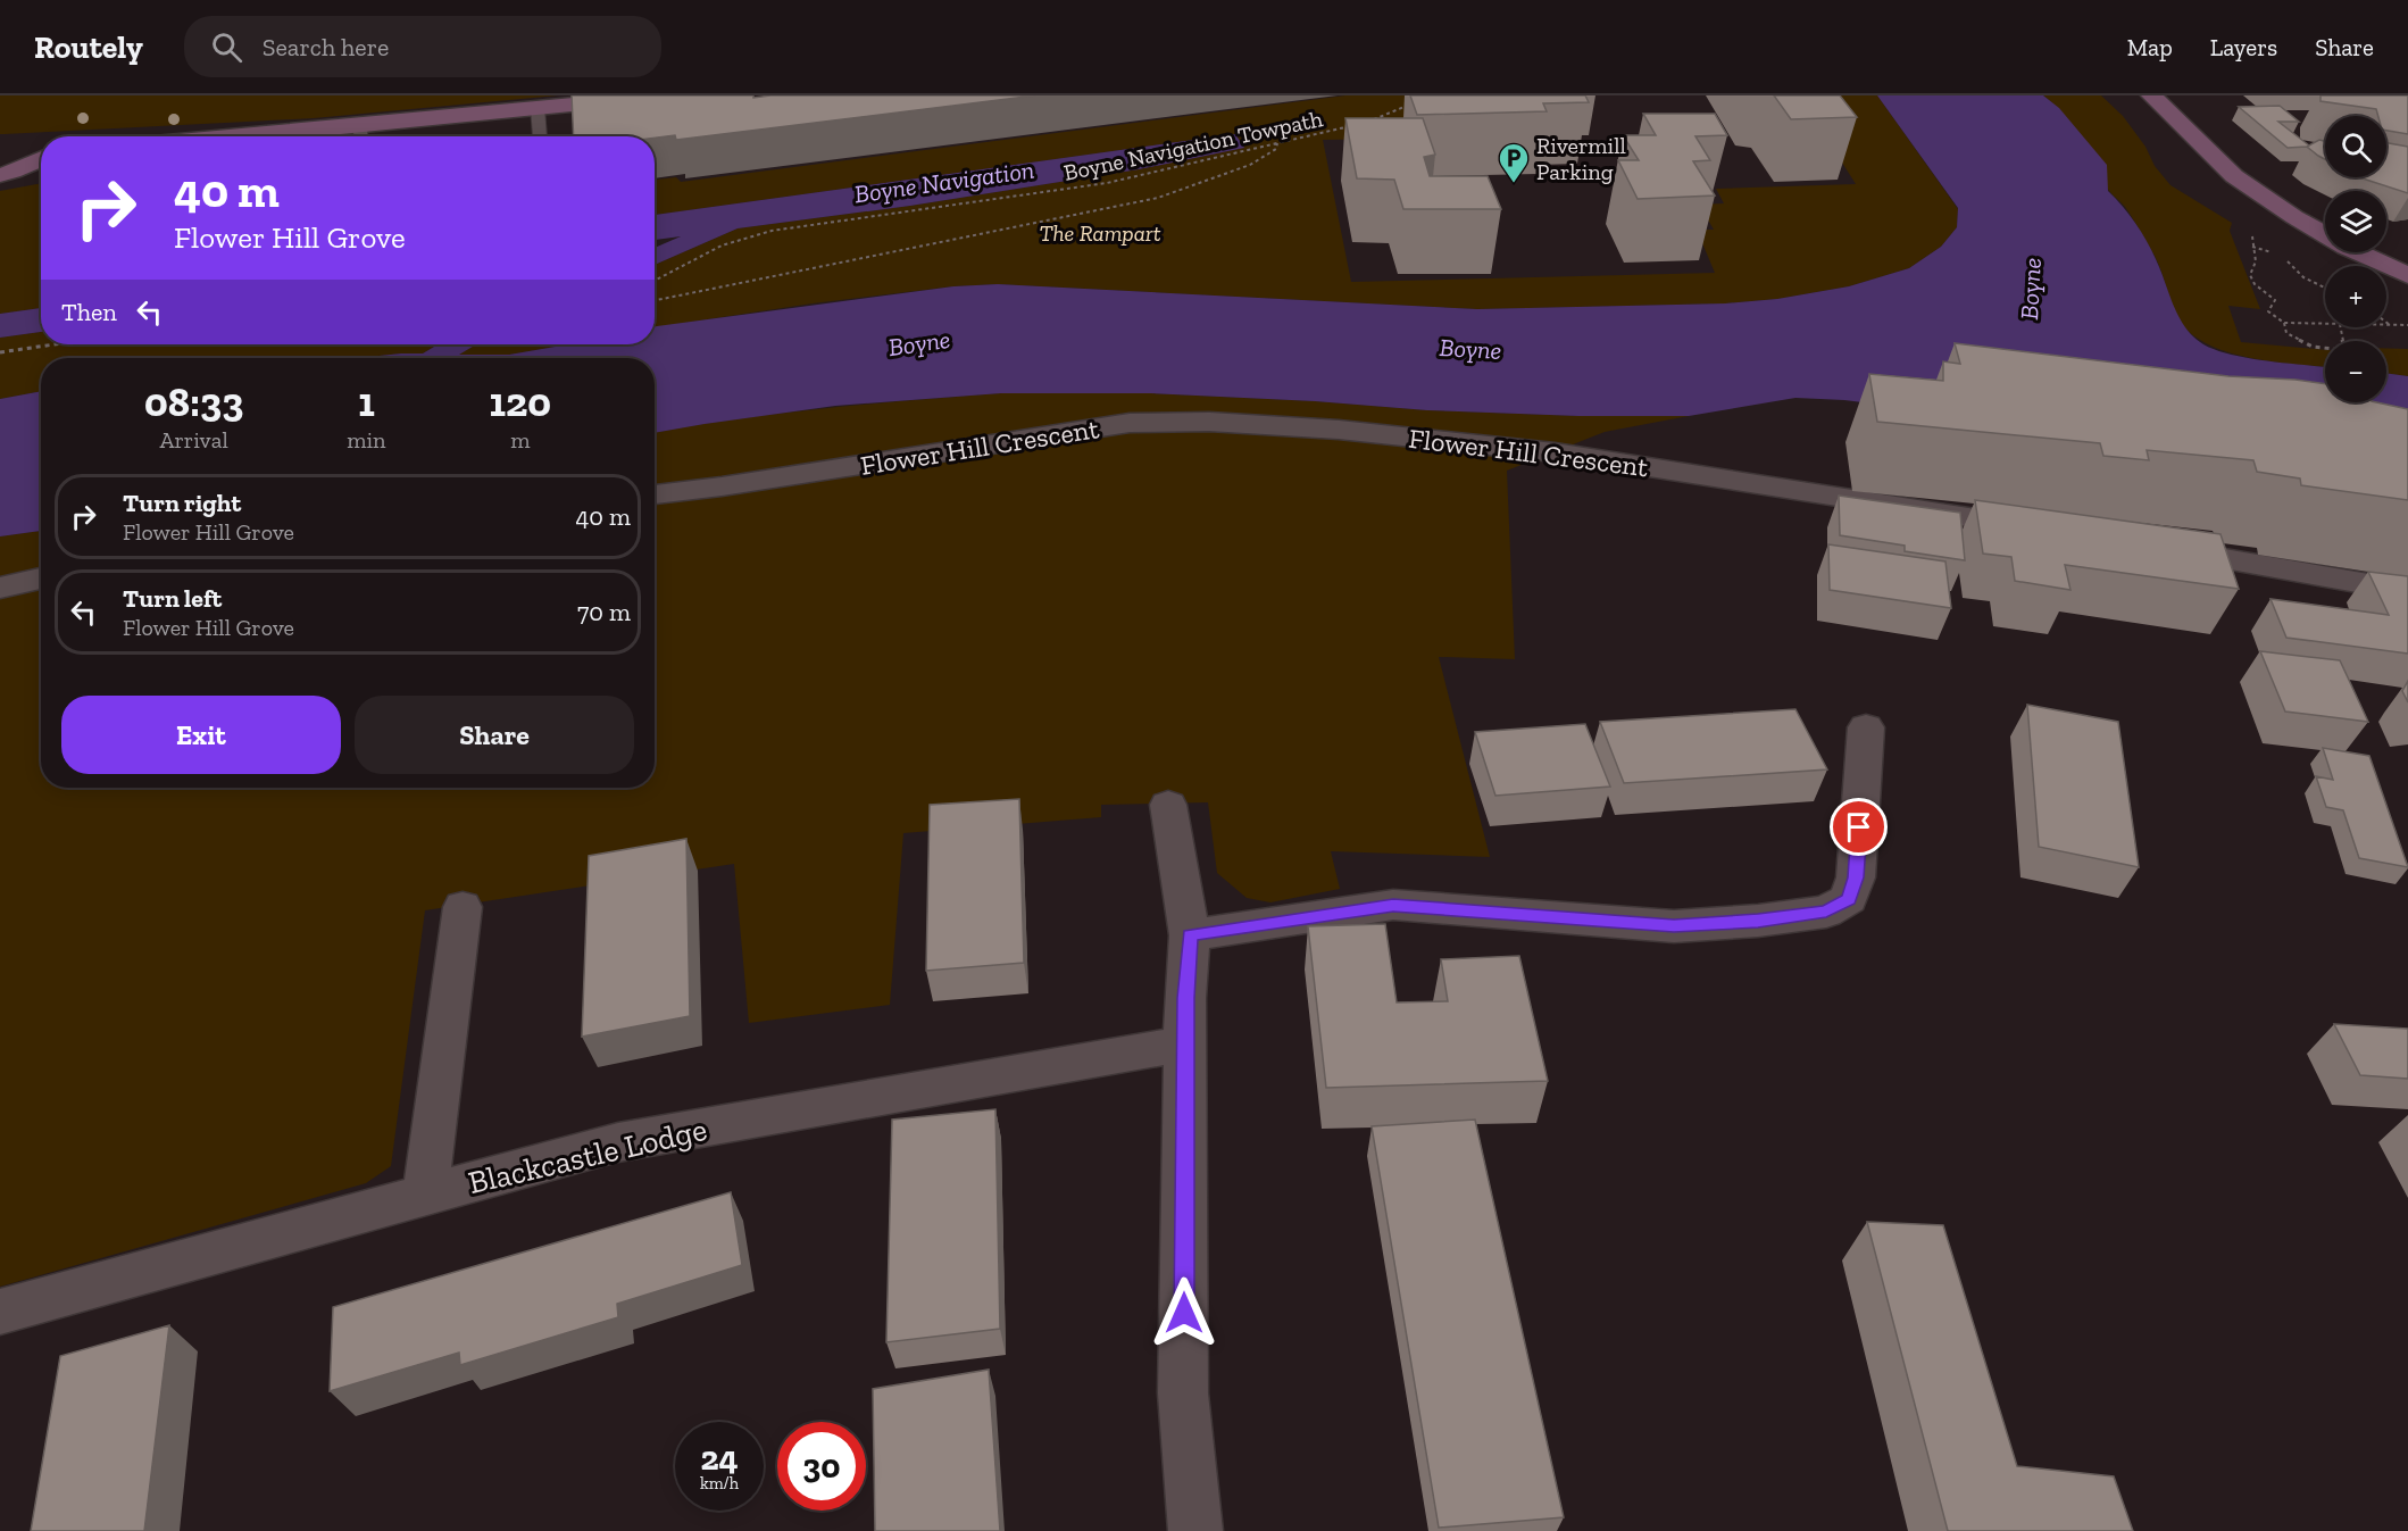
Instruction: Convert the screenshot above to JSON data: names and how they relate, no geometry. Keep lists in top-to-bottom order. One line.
{"streets":{"street":["Flower Hill Crescent","Blackcastle Lodge"],"path":["Boyne Navigation Towpath"]},"water":["Boyne Navigation","Boyne"],"parks":["The Rampart"],"places":{"parking":["Rivermill Parking"]},"page":{"header":"Routely","search":"Search here","nav":["Map","Layers","Share"],"map_buttons":["+","−"],"turn":["40 m","Flower Hill Grove"],"then":"Then","eta":["08:33","Arrival","1","min","120","m"],"list":[{"name":"Turn right","note":"Flower Hill Grove","value":"40 m"},{"name":"Turn left","note":"Flower Hill Grove","value":"70 m"}],"buttons":["Exit","Share"],"speed":"24 km/h","limit":"30"}}
